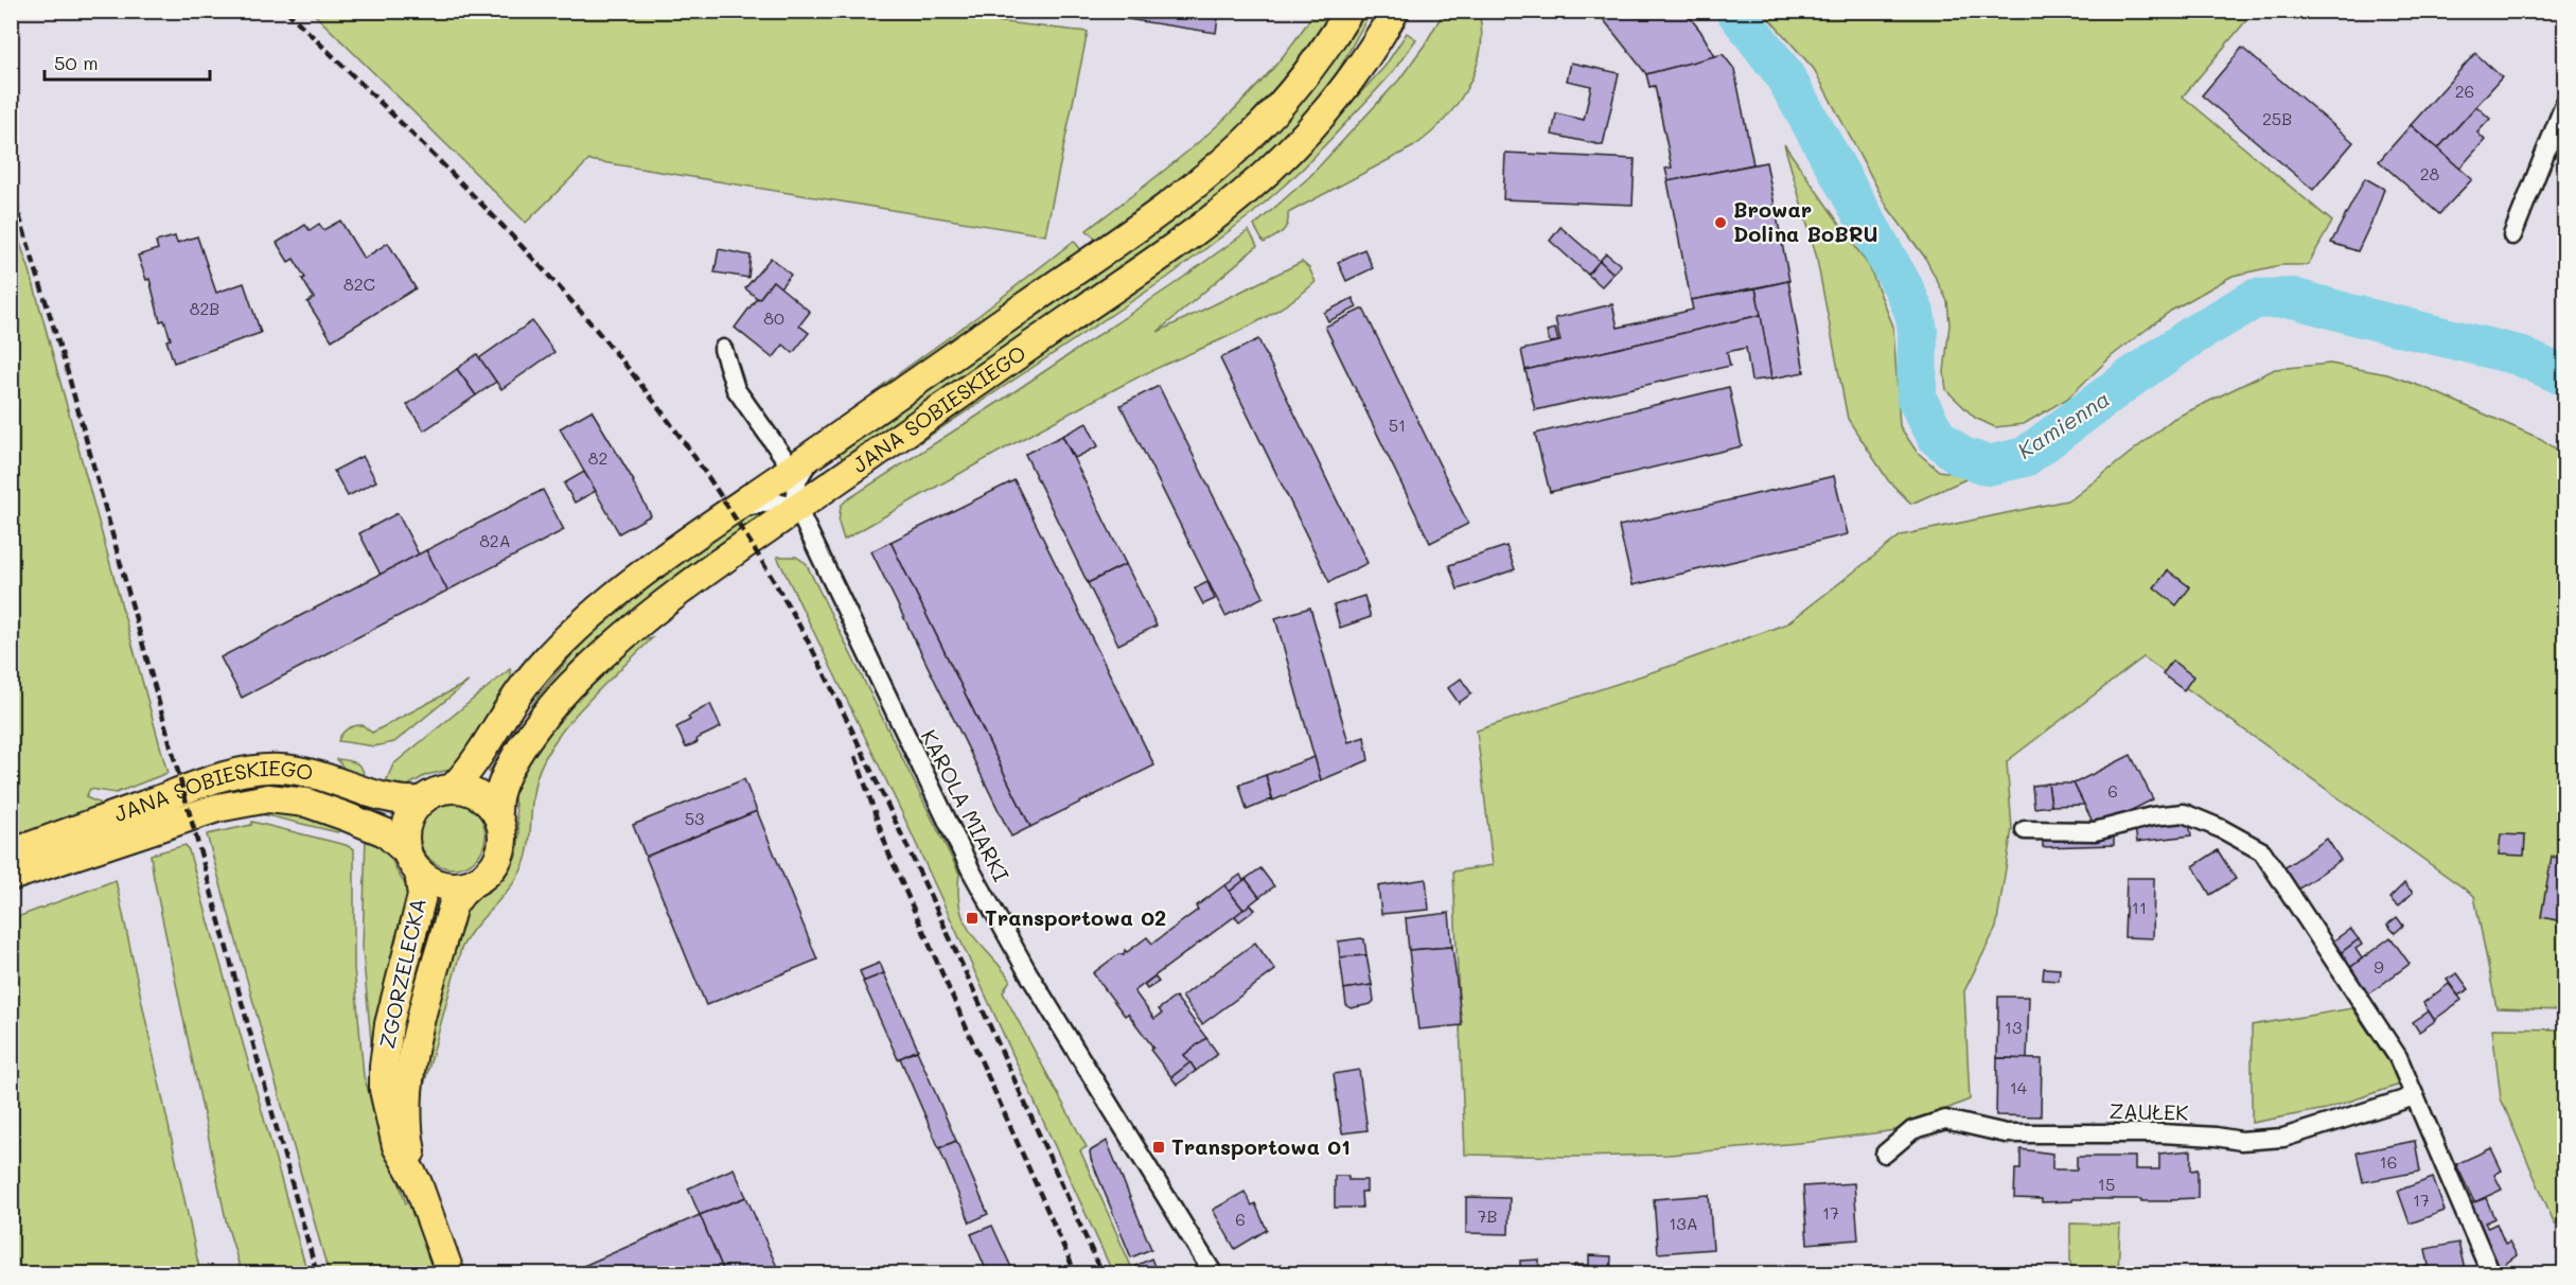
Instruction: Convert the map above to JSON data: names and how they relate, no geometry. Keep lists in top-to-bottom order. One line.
{"streets":{"main road":["JANA SOBIESKIEGO","ZGORZELECKA"],"street":["KAROLA MIARKI","ZAUŁEK"]},"crossings":[["JANA SOBIESKIEGO","KAROLA MIARKI"],["JANA SOBIESKIEGO","ZGORZELECKA"]],"water":["Kamienna"],"places":{"other":["Browar Dolina BoBRU"],"transit":["Transportowa 02","Transportowa 01"]},"house_numbers":["26","25B","28","82C","82B","80","51","82","82A","6","53","11","9","13","14","16","15","17","17","7B","6","13A"],"scale_bar":"50 m"}
